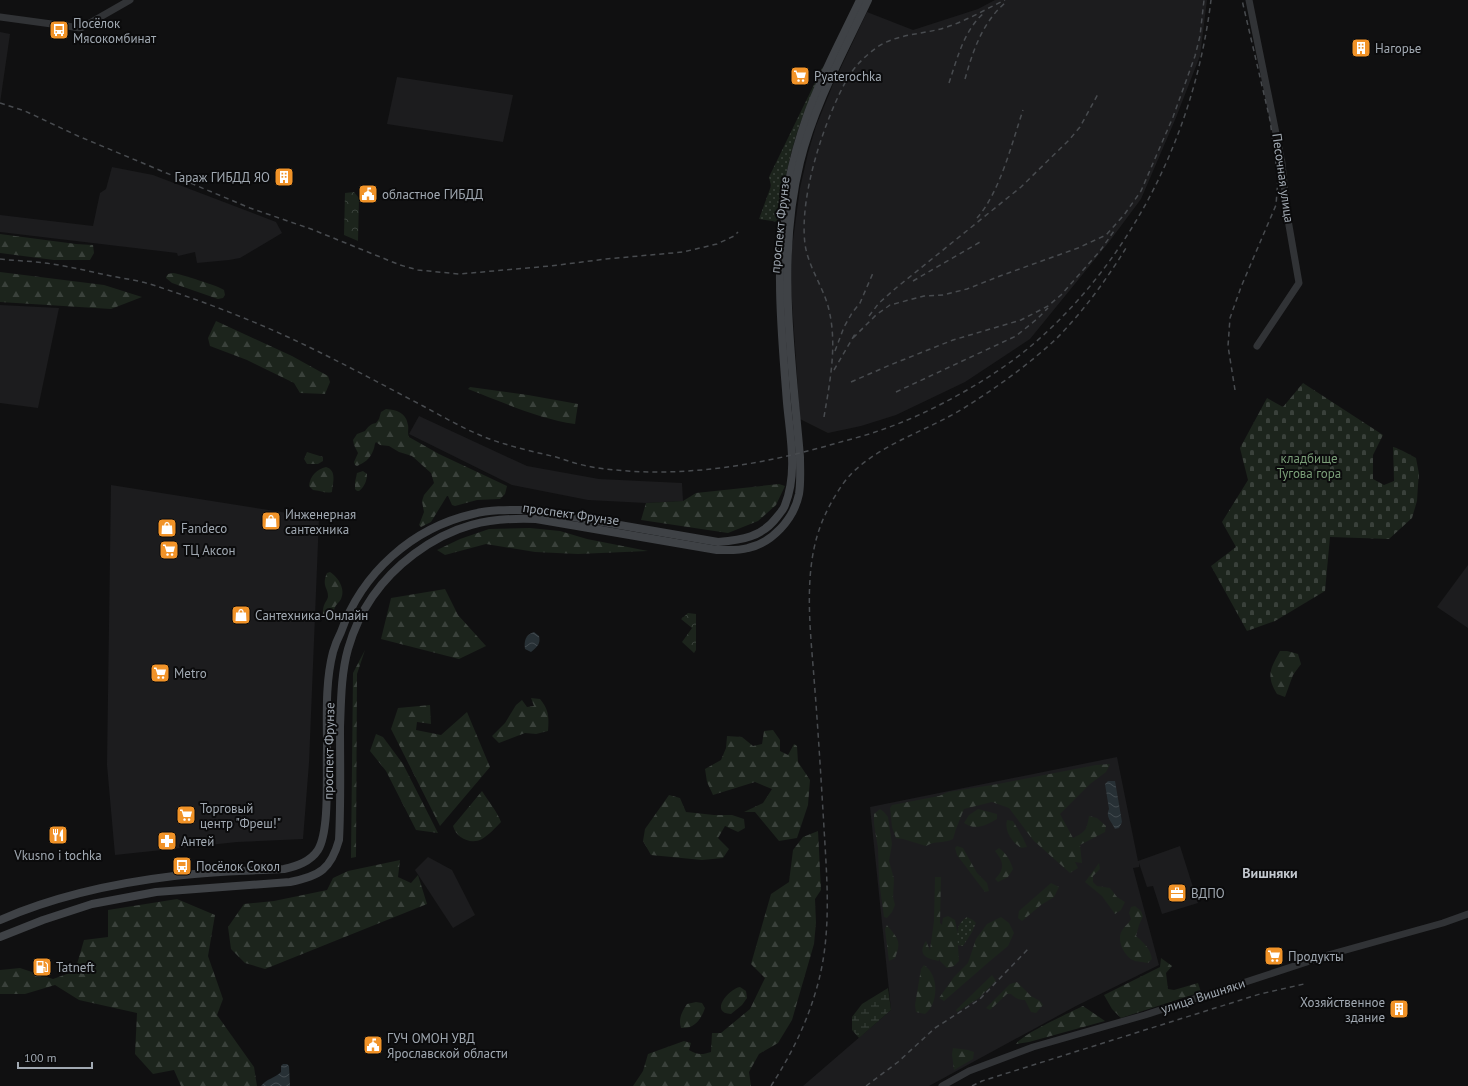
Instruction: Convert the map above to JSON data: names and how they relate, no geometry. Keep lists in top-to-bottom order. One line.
{"streets":{"main road":["проспект Фрунзе"],"street":["Песочная улица","улица Вишняки"]},"districts":["Вишняки"],"parks":["кладбище Тугова гора"],"places":{"bus stop":["Посёлок Мясокомбинат","Посёлок Сокол"],"building":["Нагорье","Гараж ГИБДД ЯО","Хозяйственное здание"],"supermarket":["Pyaterochka","ТЦ Аксон","Metro","Торговый центр \"Фреш!\"","Продукты"],"public building":["областное ГИБДД","ГУЧ ОМОН УВД Ярославской области"],"shop":["Инженерная сантехника","Fandeco","Сантехника-Онлайн"],"restaurant":["Vkusno i tochka"],"pharmacy":["Антей"],"office":["ВДПО"],"fuel station":["Tatneft"]},"scale_bar":"100 m"}
